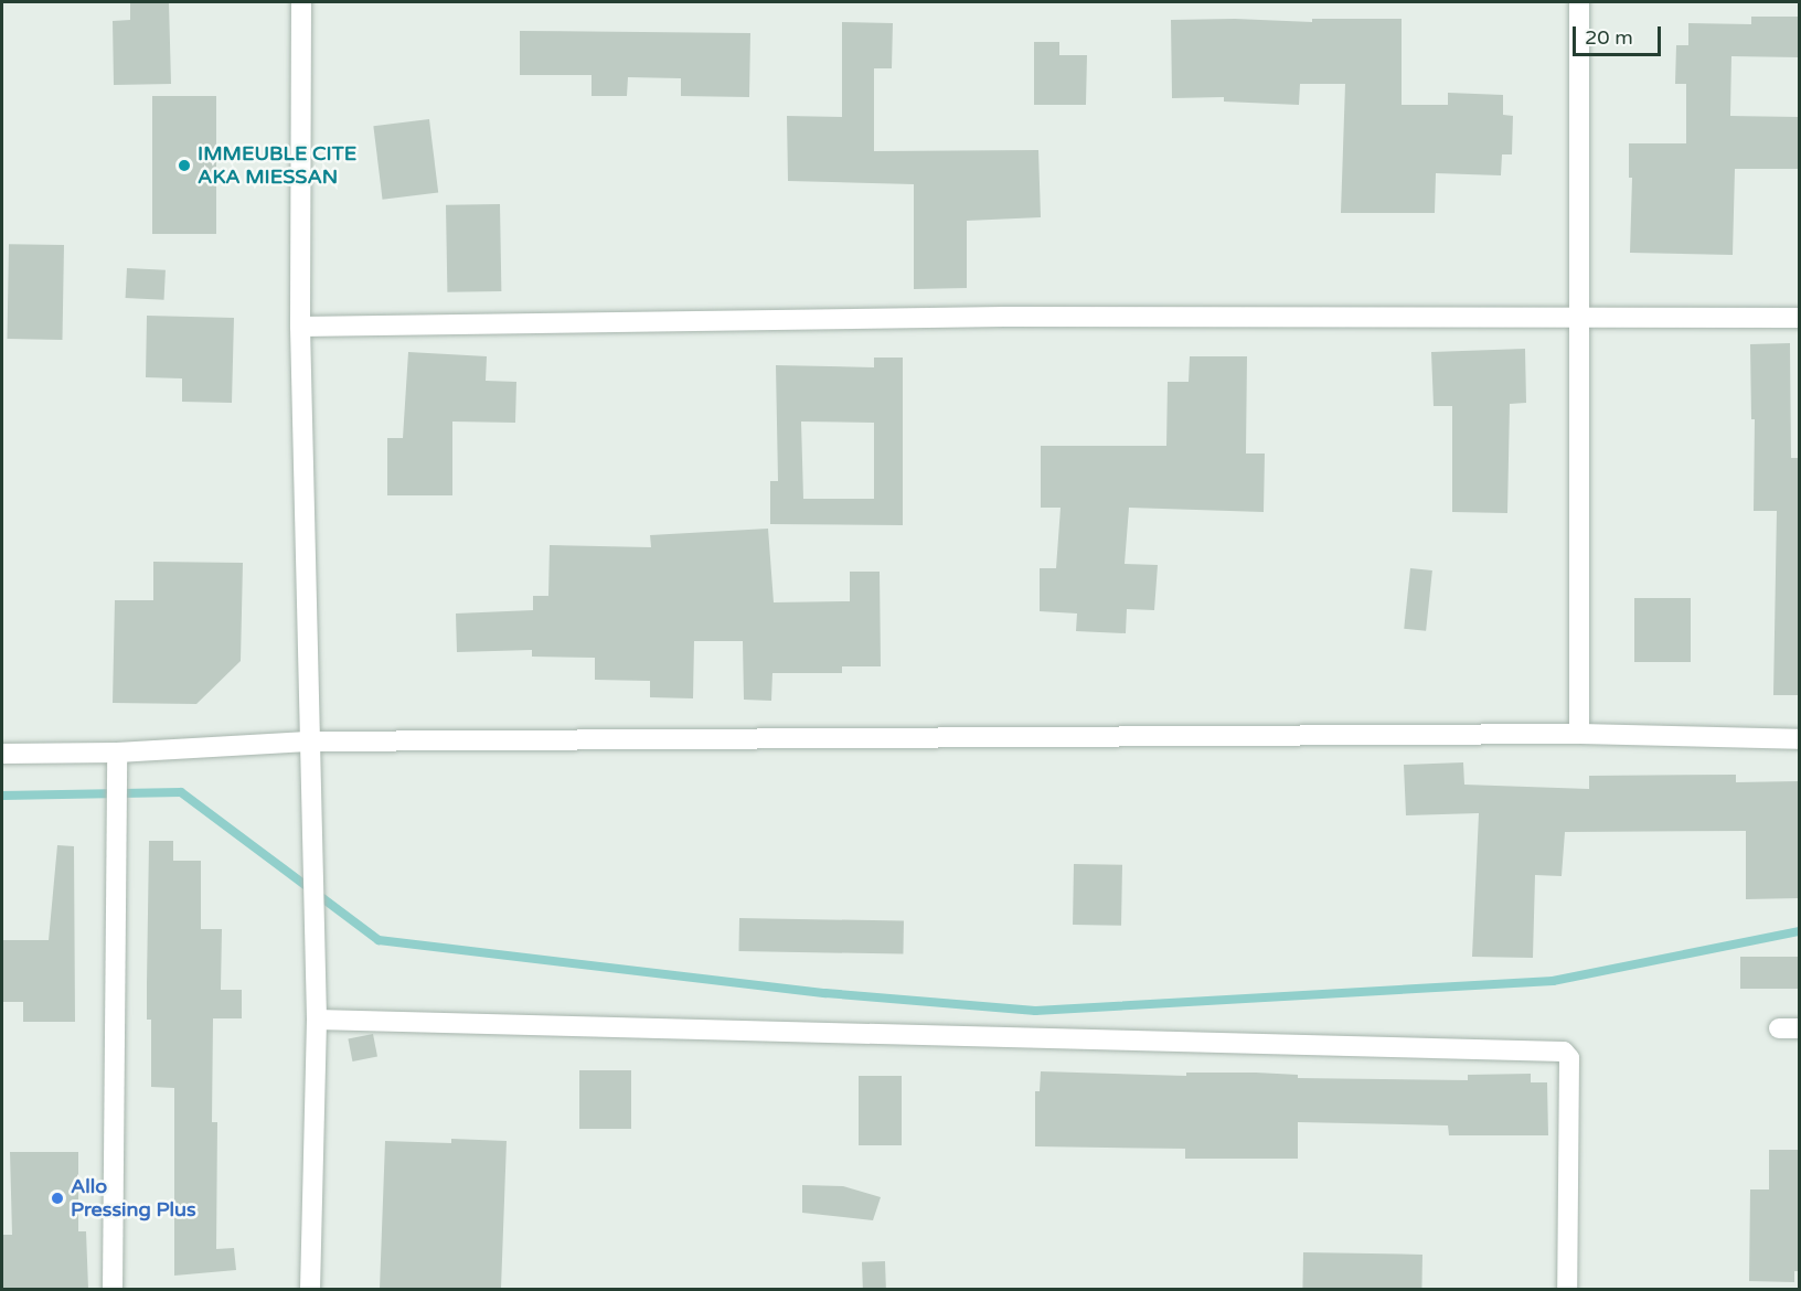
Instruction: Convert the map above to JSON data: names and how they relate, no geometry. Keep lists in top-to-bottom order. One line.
{"places":["IMMEUBLE CITE AKA MIESSAN","Allo Pressing Plus"],"scale_bar":"20 m"}
